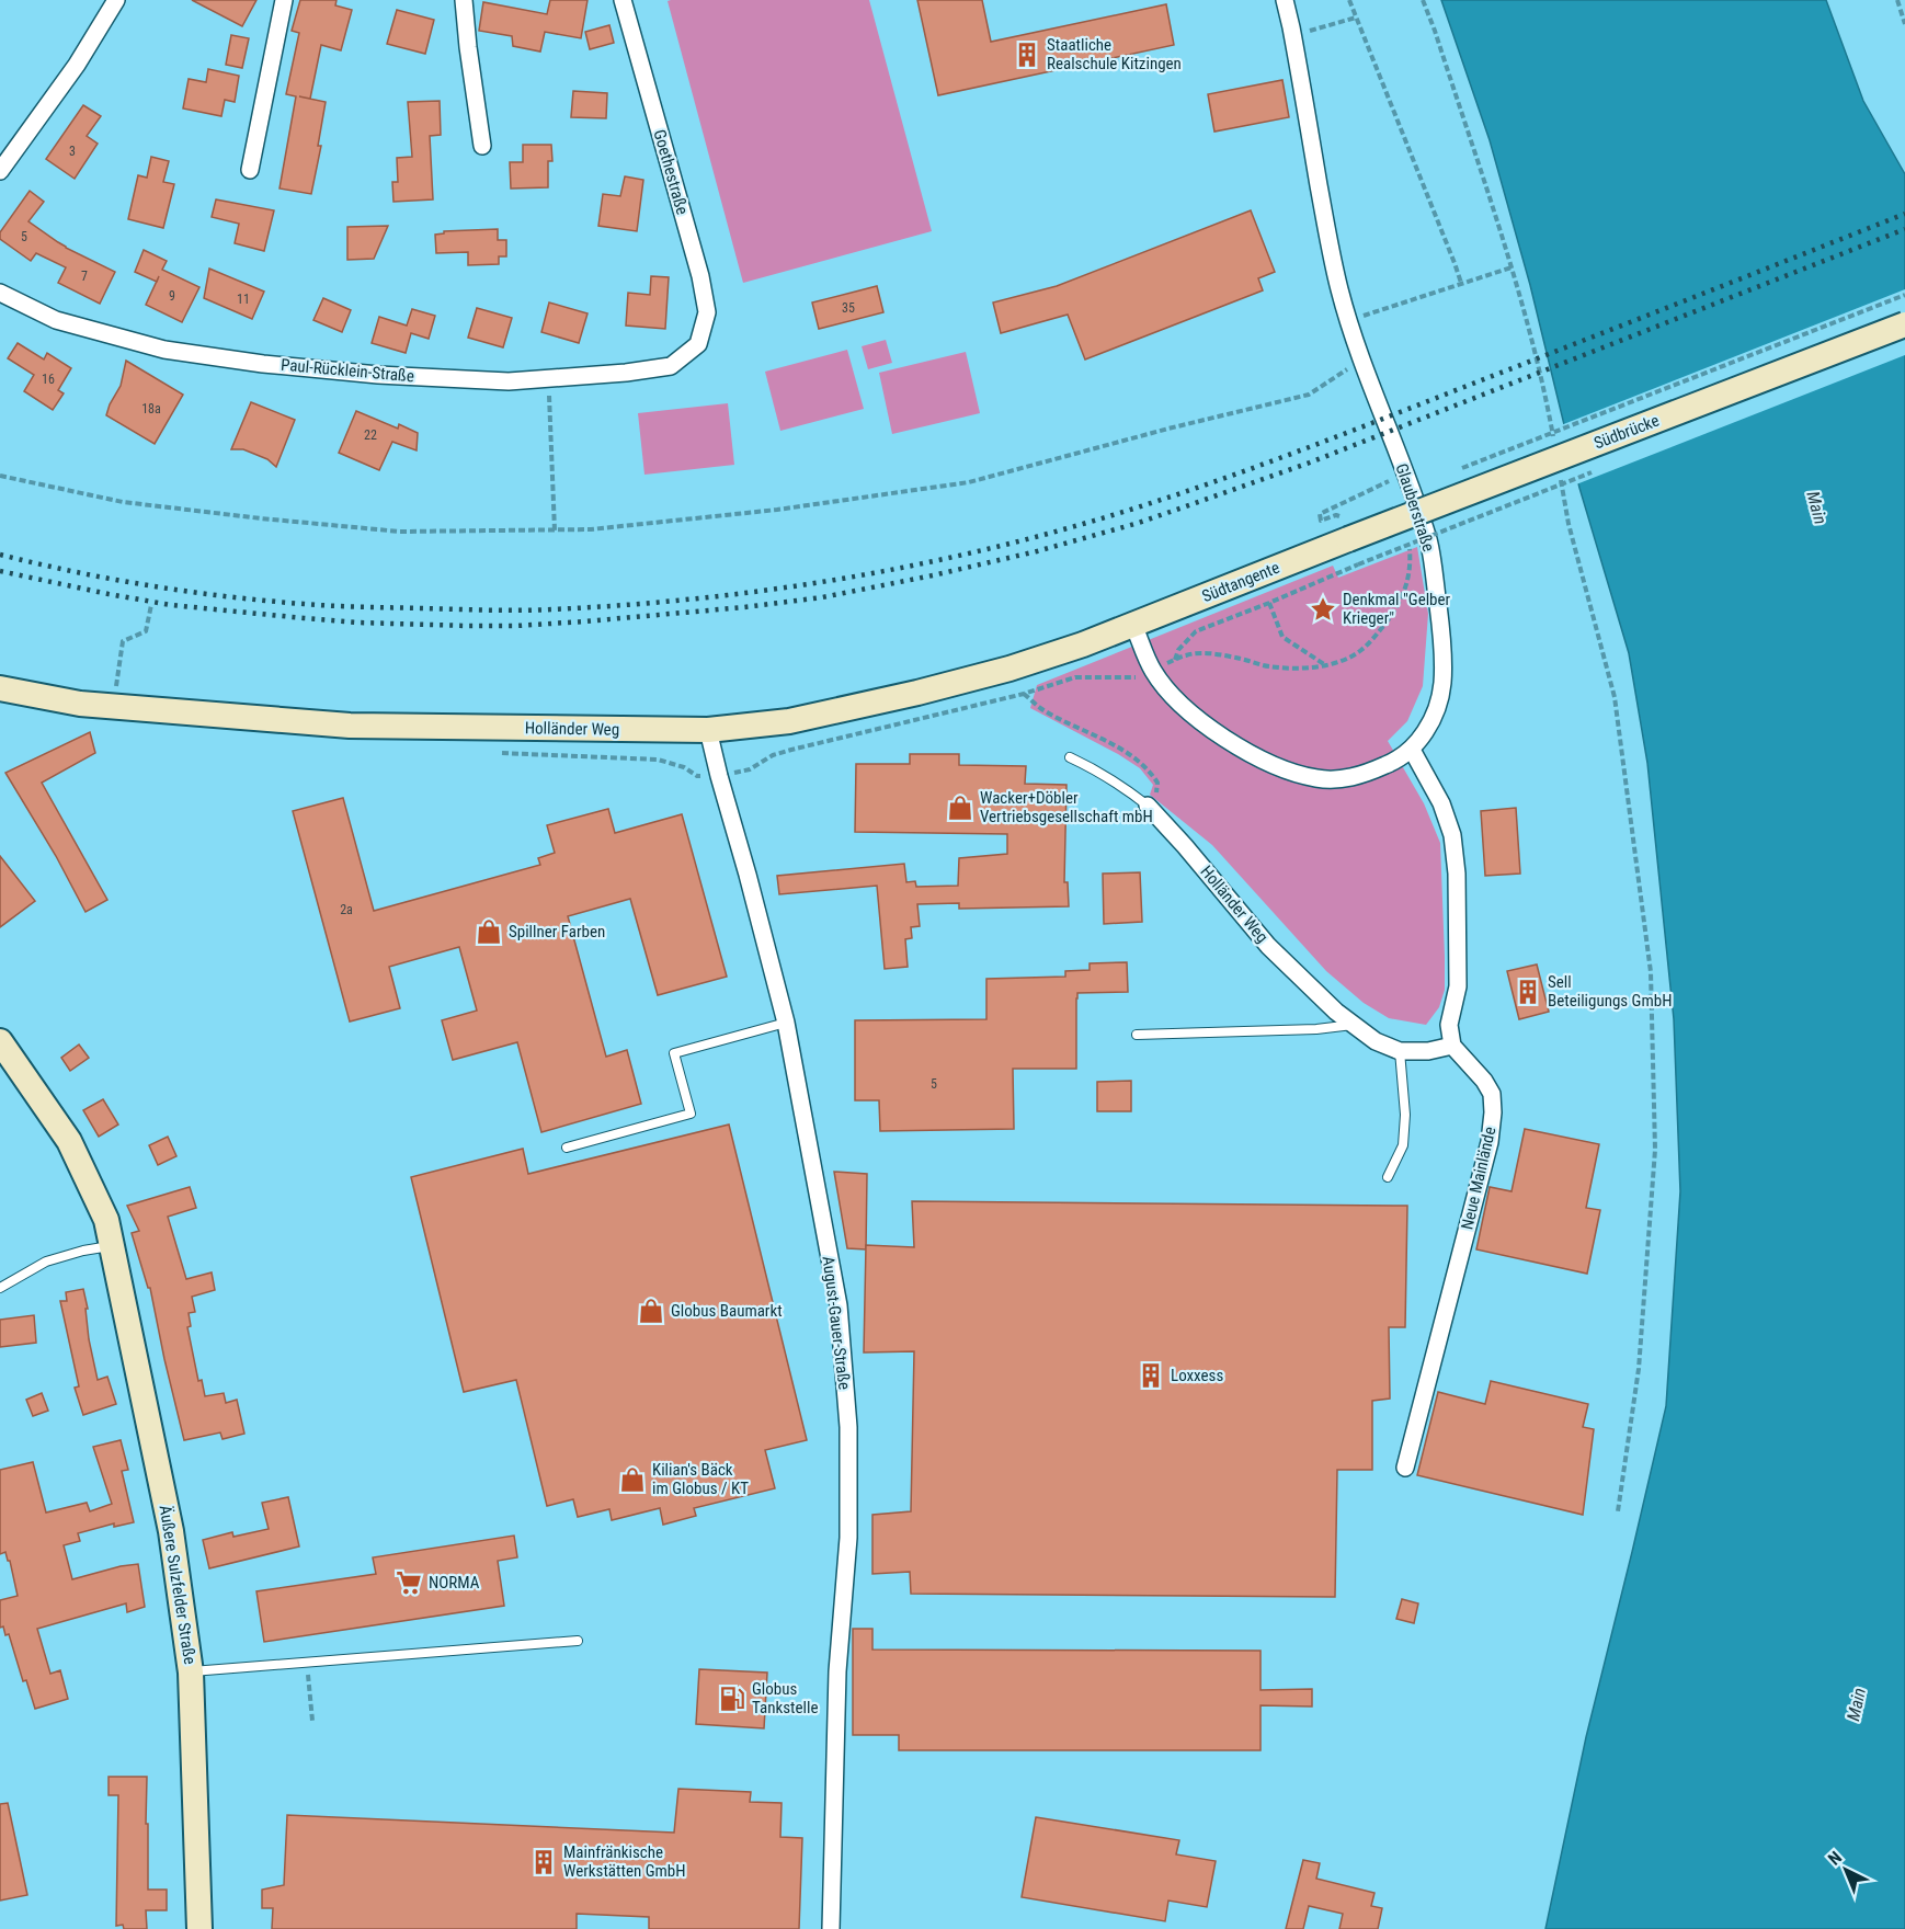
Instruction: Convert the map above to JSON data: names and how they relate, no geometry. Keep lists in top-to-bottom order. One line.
{"streets":{"main road":["Südbrücke","Südtangente","Holländer Weg","Äußere Sulzfelder Straße"],"street":["Goethestraße","Paul-Rücklein-Straße","Glauberstraße","Neue Mainlände","August-Gauer-Straße"]},"crossings":[["Goethestraße","Paul-Rücklein-Straße"],["Südbrücke","Südtangente"],["Glauberstraße","Südtangente"],["Glauberstraße","Holländer Weg"],["Südtangente","Holländer Weg"],["Holländer Weg","Neue Mainlände"],["Holländer Weg","August-Gauer-Straße"]],"water":["Main"],"places":{"building":["Staatliche Realschule Kitzingen","Sell Beteiligungs GmbH","Loxxess","Mainfränkische Werkstätten GmbH"],"place":["Denkmal \"Gelber Krieger\""],"shop":["Wacker+Döbler Vertriebsgesellschaft mbH","Spillner Farben","Globus Baumarkt","Kilian's Bäck im Globus / KT"],"supermarket":["NORMA"],"fuel station":["Globus Tankstelle"]},"house_numbers":["3","5","7","9","11","35","16","18a","22","2a","5"],"north":"top left"}
